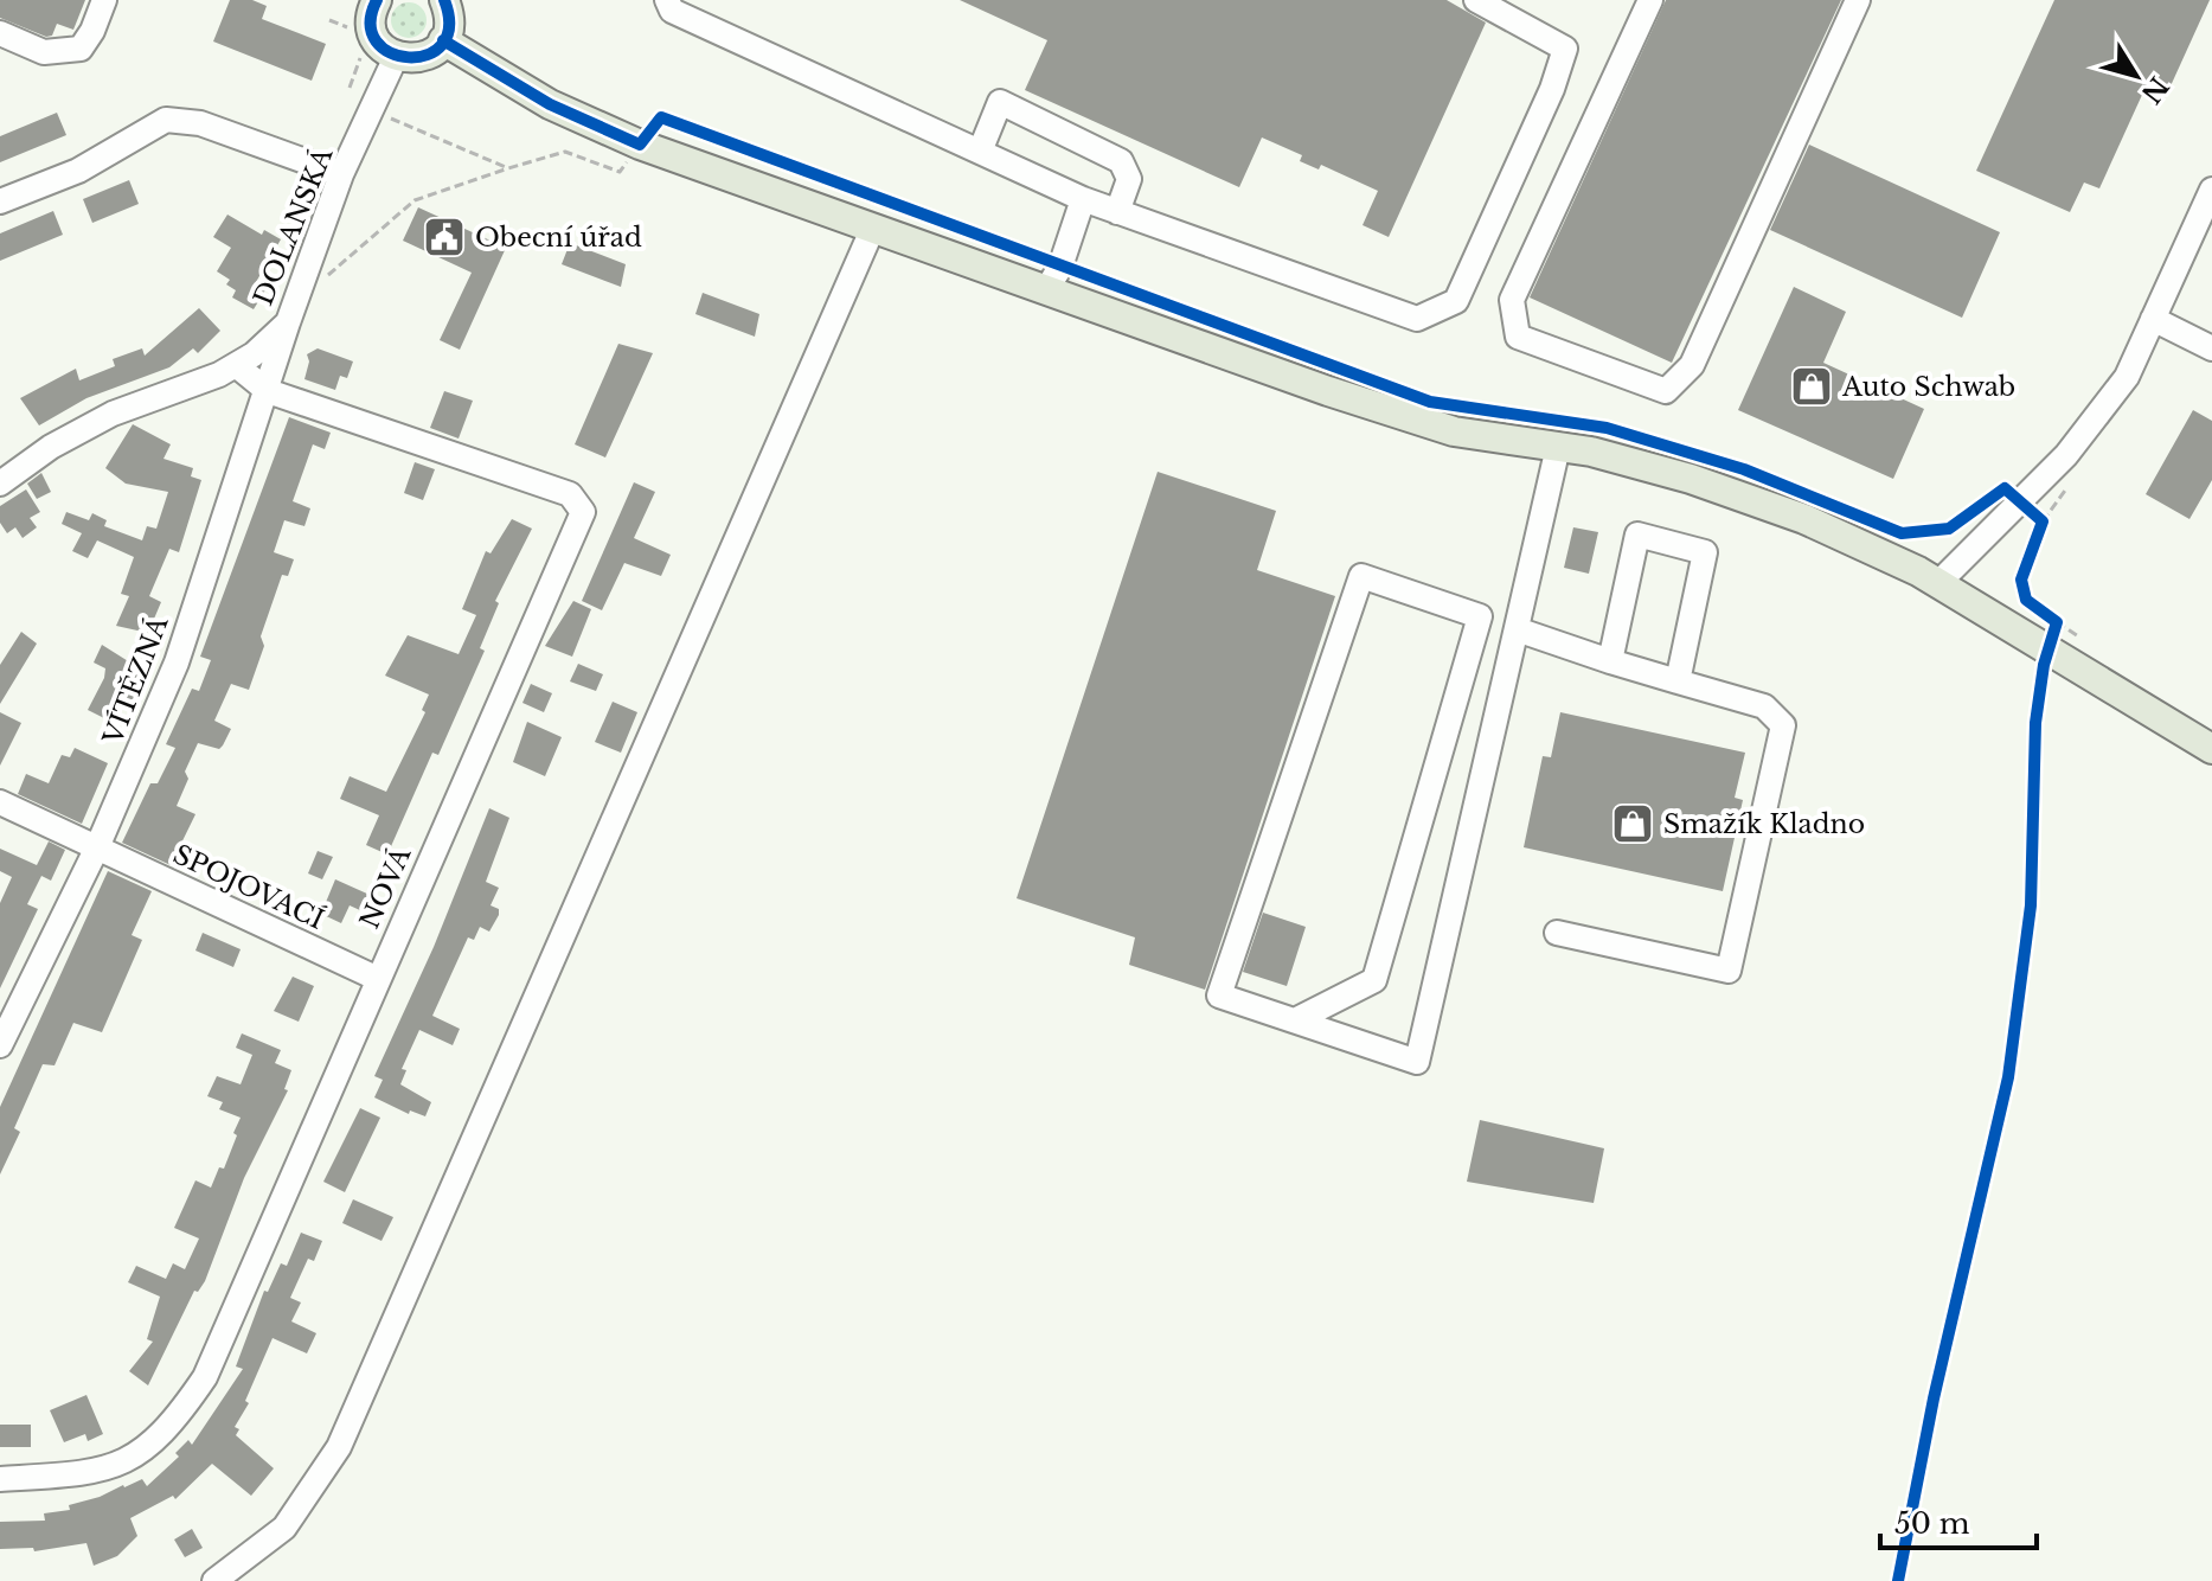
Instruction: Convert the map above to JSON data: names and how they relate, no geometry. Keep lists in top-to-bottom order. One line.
{"streets":{"street":["DOLANSKÁ","VÍTĚZNÁ","SPOJOVACÍ","NOVÁ"]},"crossings":[["DOLANSKÁ","VÍTĚZNÁ"],["VÍTĚZNÁ","SPOJOVACÍ"],["VÍTĚZNÁ","NOVÁ"],["SPOJOVACÍ","NOVÁ"]],"places":{"public building":["Obecní úřad"],"shop":["Auto Schwab","Smažík Kladno"]},"scale_bar":"50 m","north":"bottom right"}
